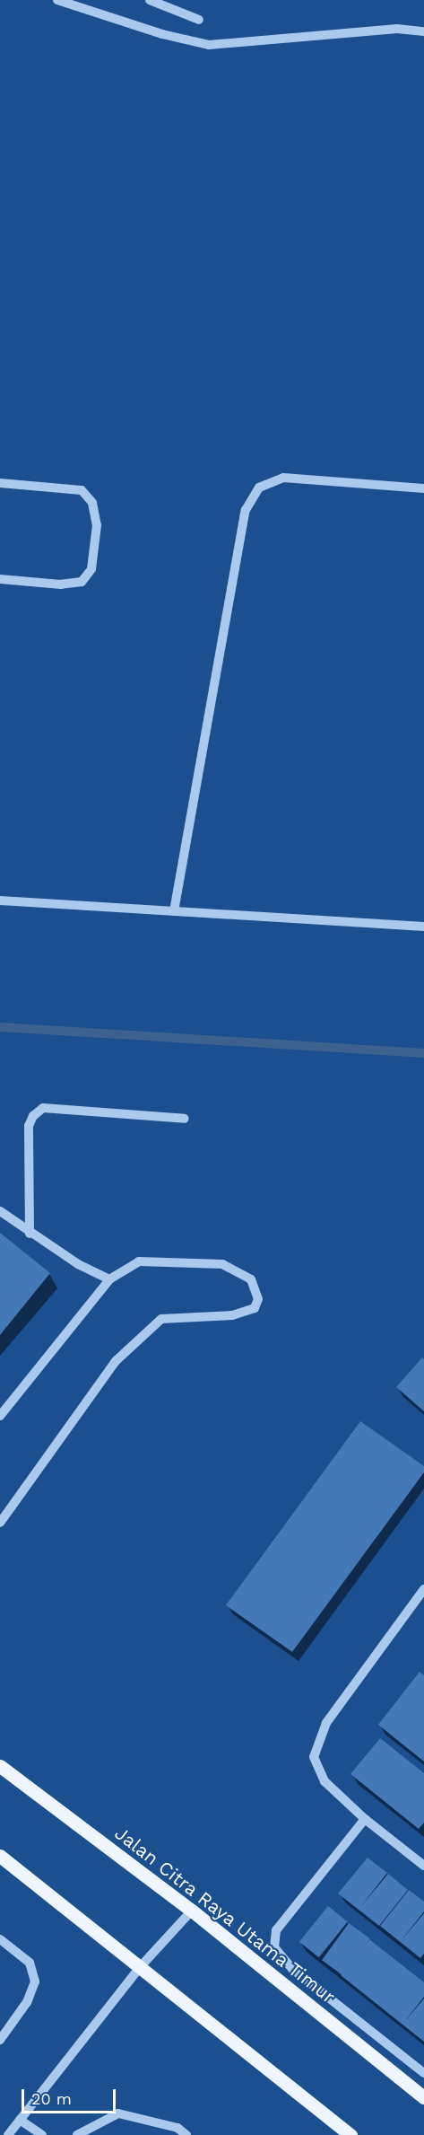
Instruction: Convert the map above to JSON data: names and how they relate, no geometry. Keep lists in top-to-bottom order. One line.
{"streets":{"main road":["Jalan Citra Raya Utama Timur"]},"scale_bar":"20 m"}
